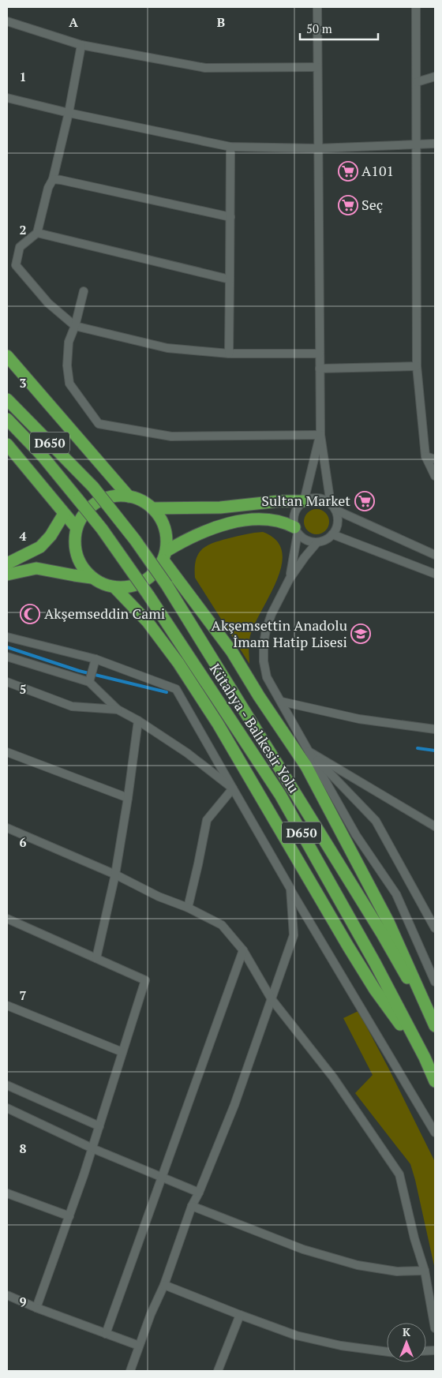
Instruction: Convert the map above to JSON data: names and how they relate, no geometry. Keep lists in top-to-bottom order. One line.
{"streets":{"highway":["D650","Kütahya - Balıkesir Yolu"]},"places":{"supermarket":["A101","Seç","Sultan Market"],"mosque":["Akşemseddin Cami"],"school or university":["Akşemsettin Anadolu İmam Hatip Lisesi"]},"scale_bar":"50 m","north":"top","grid":{"columns":["A","B"],"rows":["1","2","3","4","5","6","7","8","9"]}}
